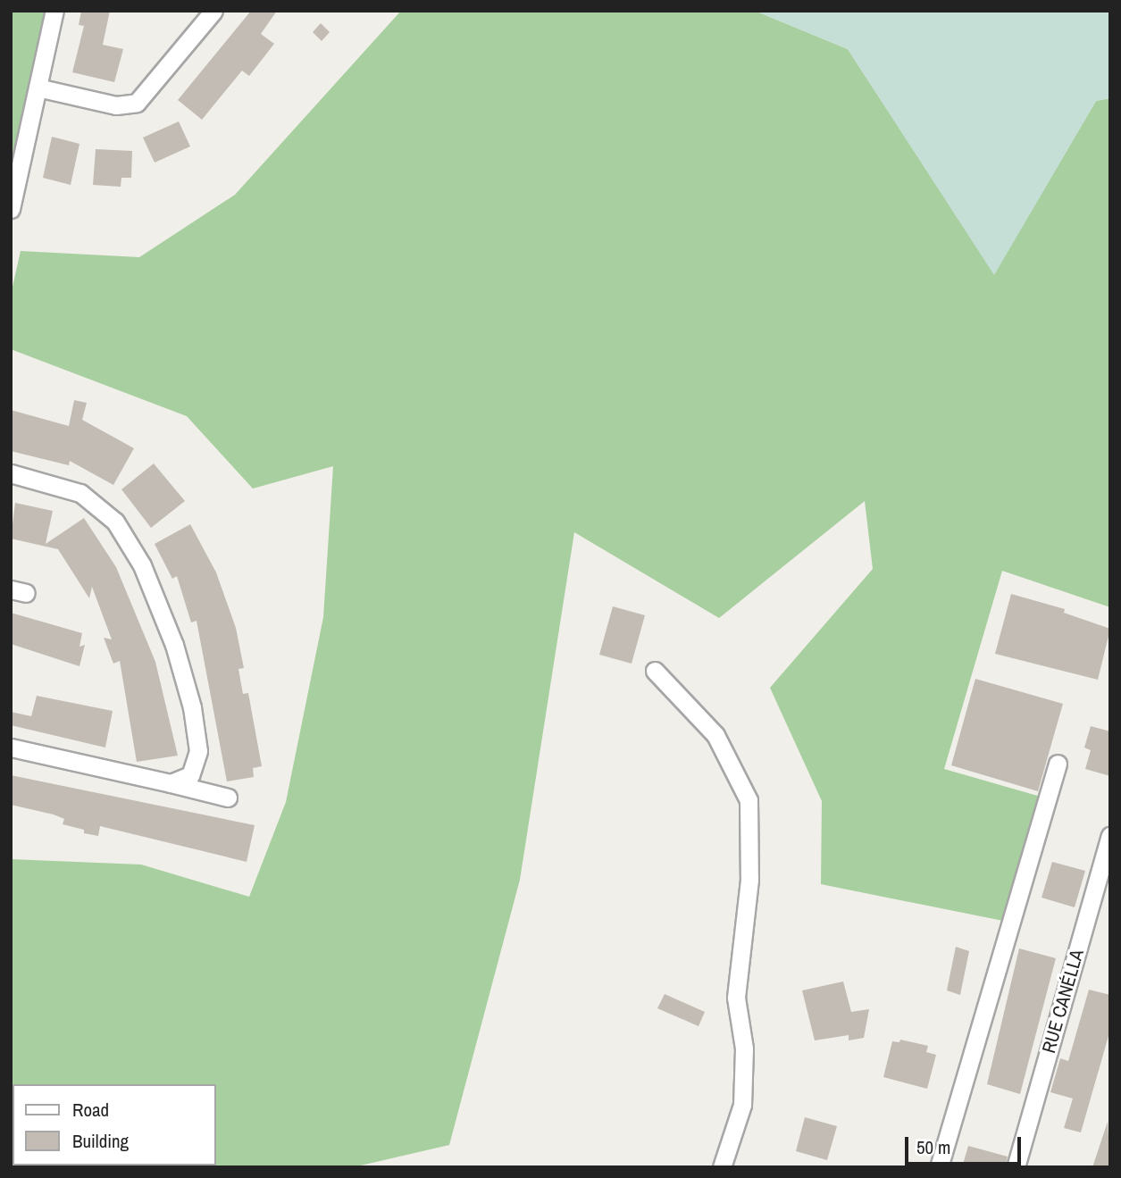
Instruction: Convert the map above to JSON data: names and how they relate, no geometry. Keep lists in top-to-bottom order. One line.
{"streets":{"street":["RUE CANÉLLA"]},"legend":["Road","Building"],"scale_bar":"50 m"}
